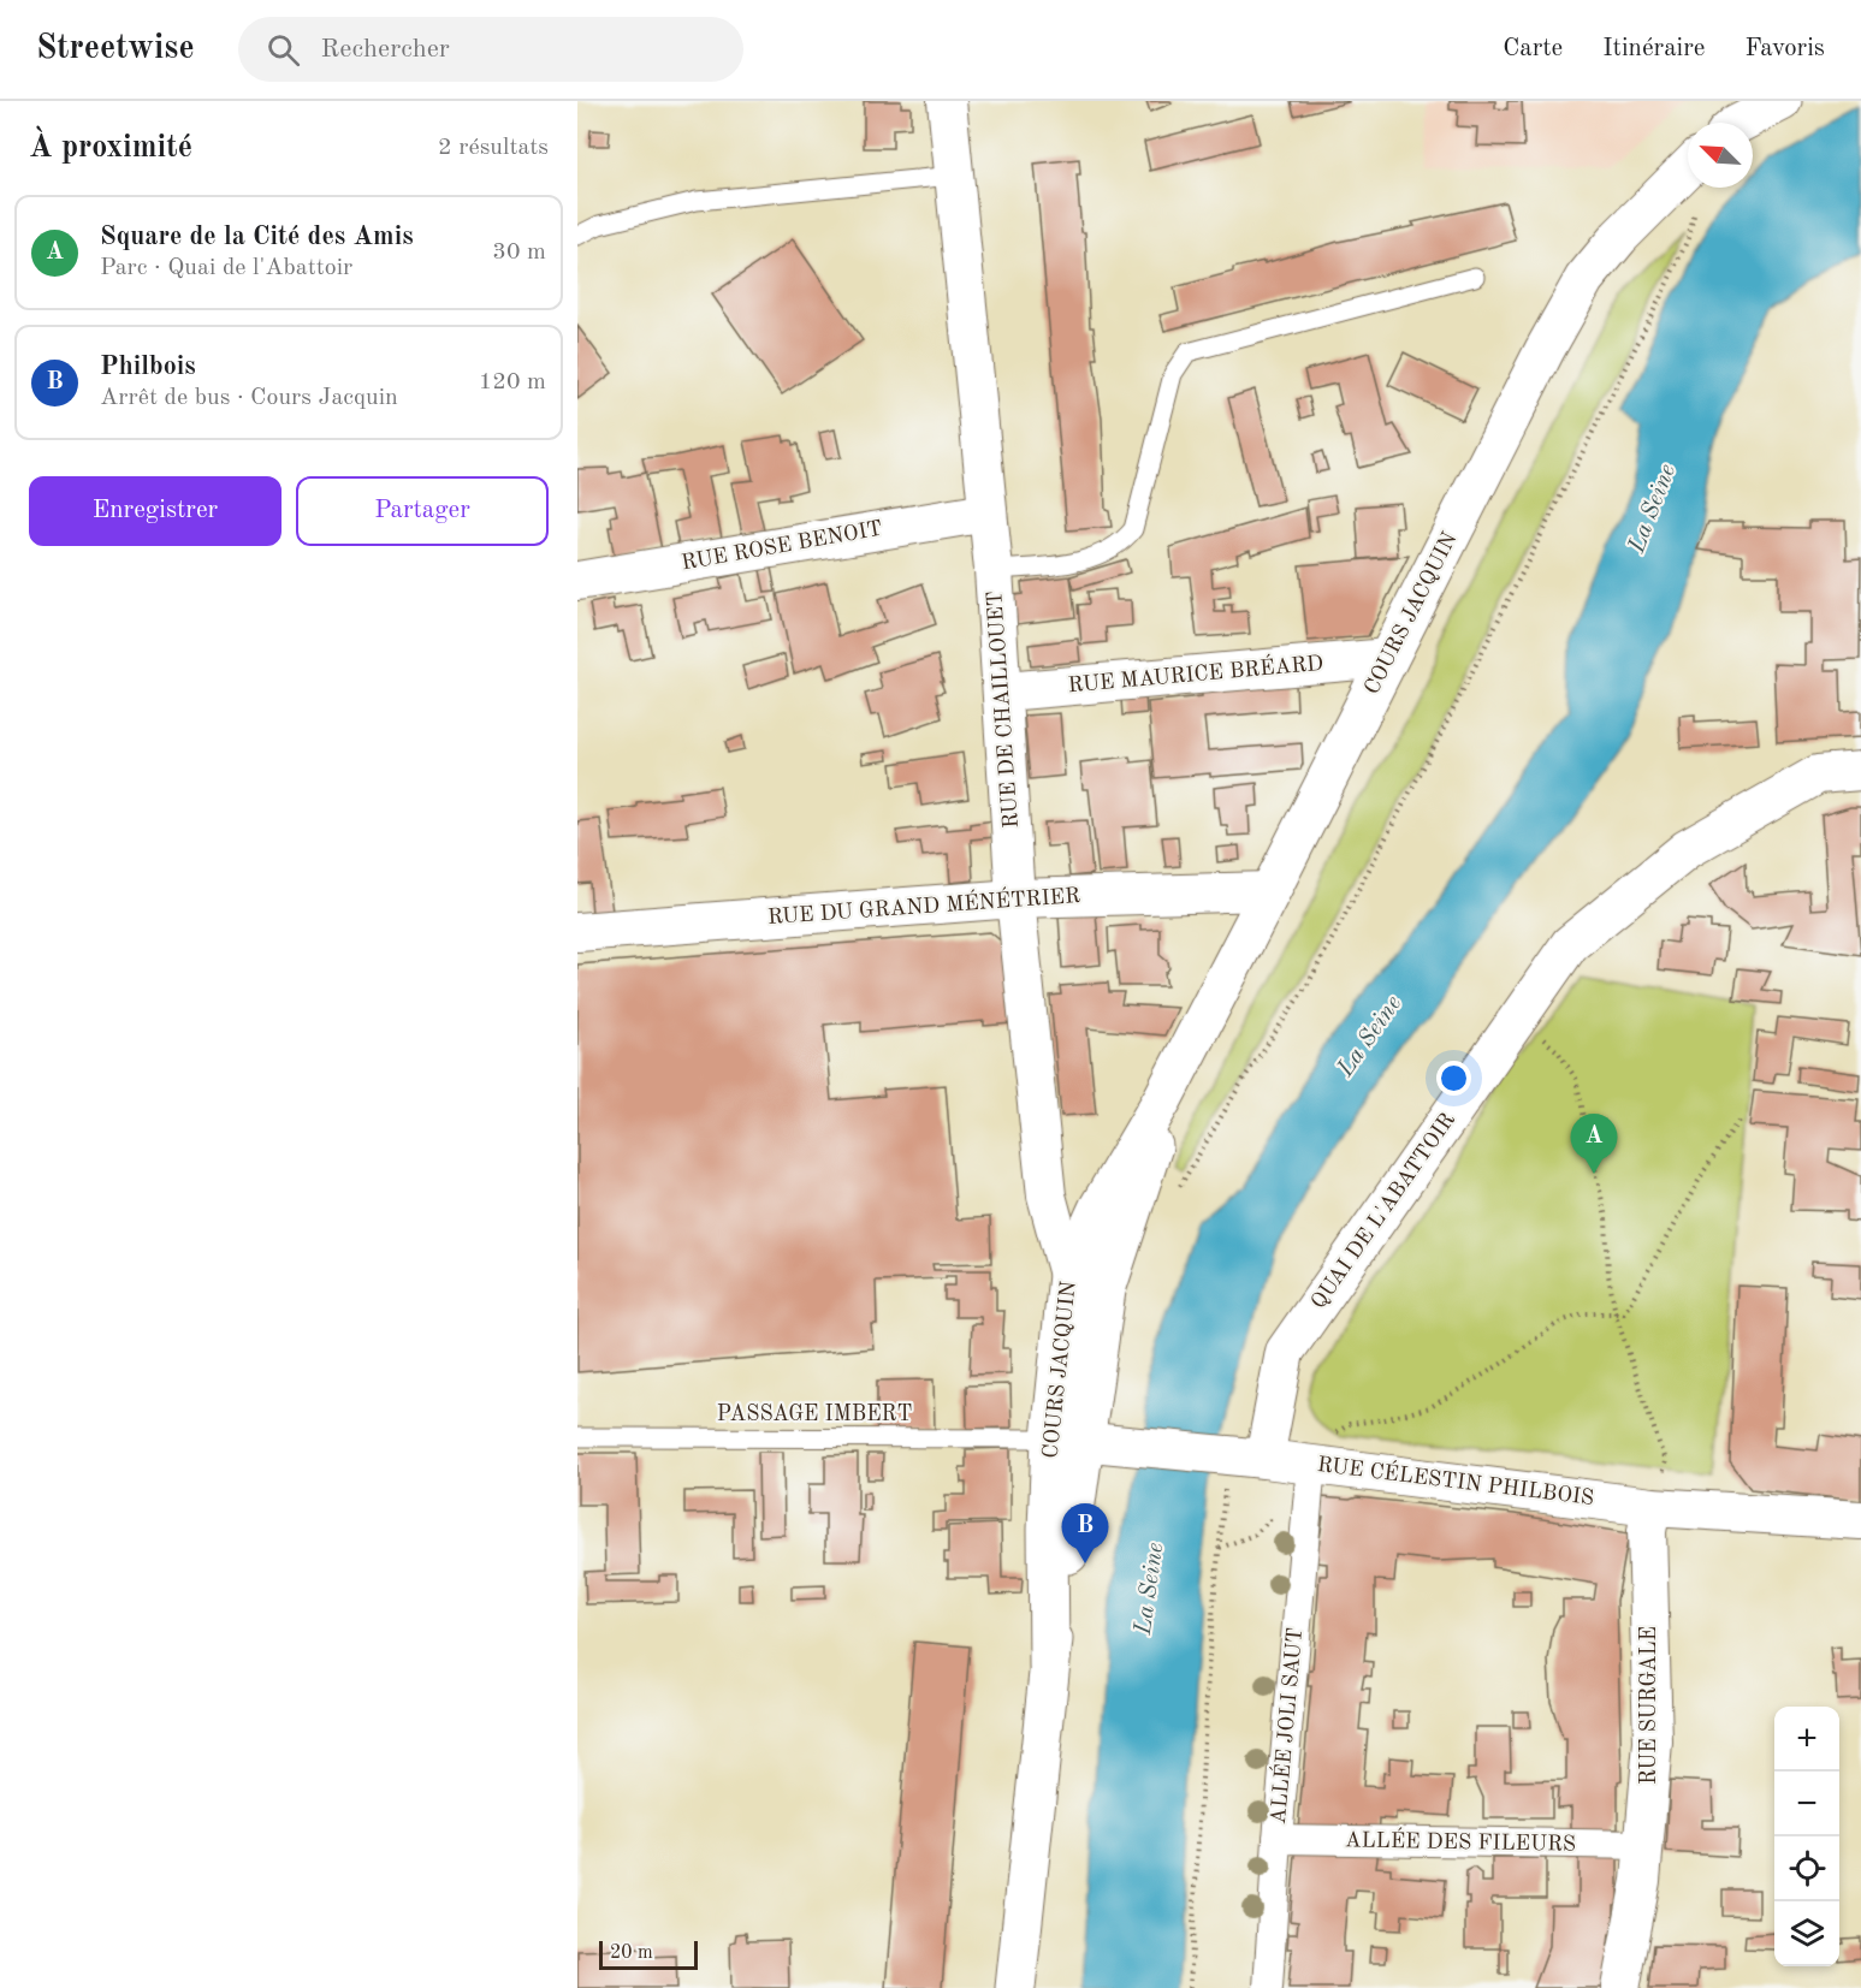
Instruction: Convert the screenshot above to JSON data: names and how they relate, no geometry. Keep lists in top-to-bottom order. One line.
{"streets":{"main road":["COURS JACQUIN"],"street":["RUE ROSE BENOIT","RUE MAURICE BRÉARD","RUE DE CHAILLOUET","RUE DU GRAND MÉNÉTRIER","QUAI DE L'ABATTOIR","RUE CÉLESTIN PHILBOIS","RUE SURGALE","ALLÉE JOLI SAUT","ALLÉE DES FILEURS"],"lane":["PASSAGE IMBERT"]},"crossings":[["RUE ROSE BENOIT","RUE DE CHAILLOUET"],["COURS JACQUIN","RUE MAURICE BRÉARD"],["COURS JACQUIN","RUE DE CHAILLOUET"],["COURS JACQUIN","RUE DU GRAND MÉNÉTRIER"],["COURS JACQUIN","PASSAGE IMBERT"],["COURS JACQUIN","RUE CÉLESTIN PHILBOIS"],["RUE MAURICE BRÉARD","RUE DE CHAILLOUET"],["RUE DE CHAILLOUET","RUE DU GRAND MÉNÉTRIER"],["QUAI DE L'ABATTOIR","RUE CÉLESTIN PHILBOIS"],["PASSAGE IMBERT","RUE CÉLESTIN PHILBOIS"],["RUE CÉLESTIN PHILBOIS","RUE SURGALE"],["RUE CÉLESTIN PHILBOIS","ALLÉE JOLI SAUT"],["RUE SURGALE","ALLÉE DES FILEURS"],["ALLÉE JOLI SAUT","ALLÉE DES FILEURS"]],"water":["La Seine"],"scale_bar":"20 m","north":"top left","page":{"header":"Streetwise","search":"Rechercher","nav":["Carte","Itinéraire","Favoris"],"heading":["À proximité","2 résultats"],"list":[{"mark":"A","name":"Square de la Cité des Amis","note":"Parc · Quai de l'Abattoir","value":"30 m"},{"mark":"B","name":"Philbois","note":"Arrêt de bus · Cours Jacquin","value":"120 m"}],"buttons":["Enregistrer","Partager"],"pins":["A","B"],"map_buttons":["+","−"],"scale":"20 m"}}
